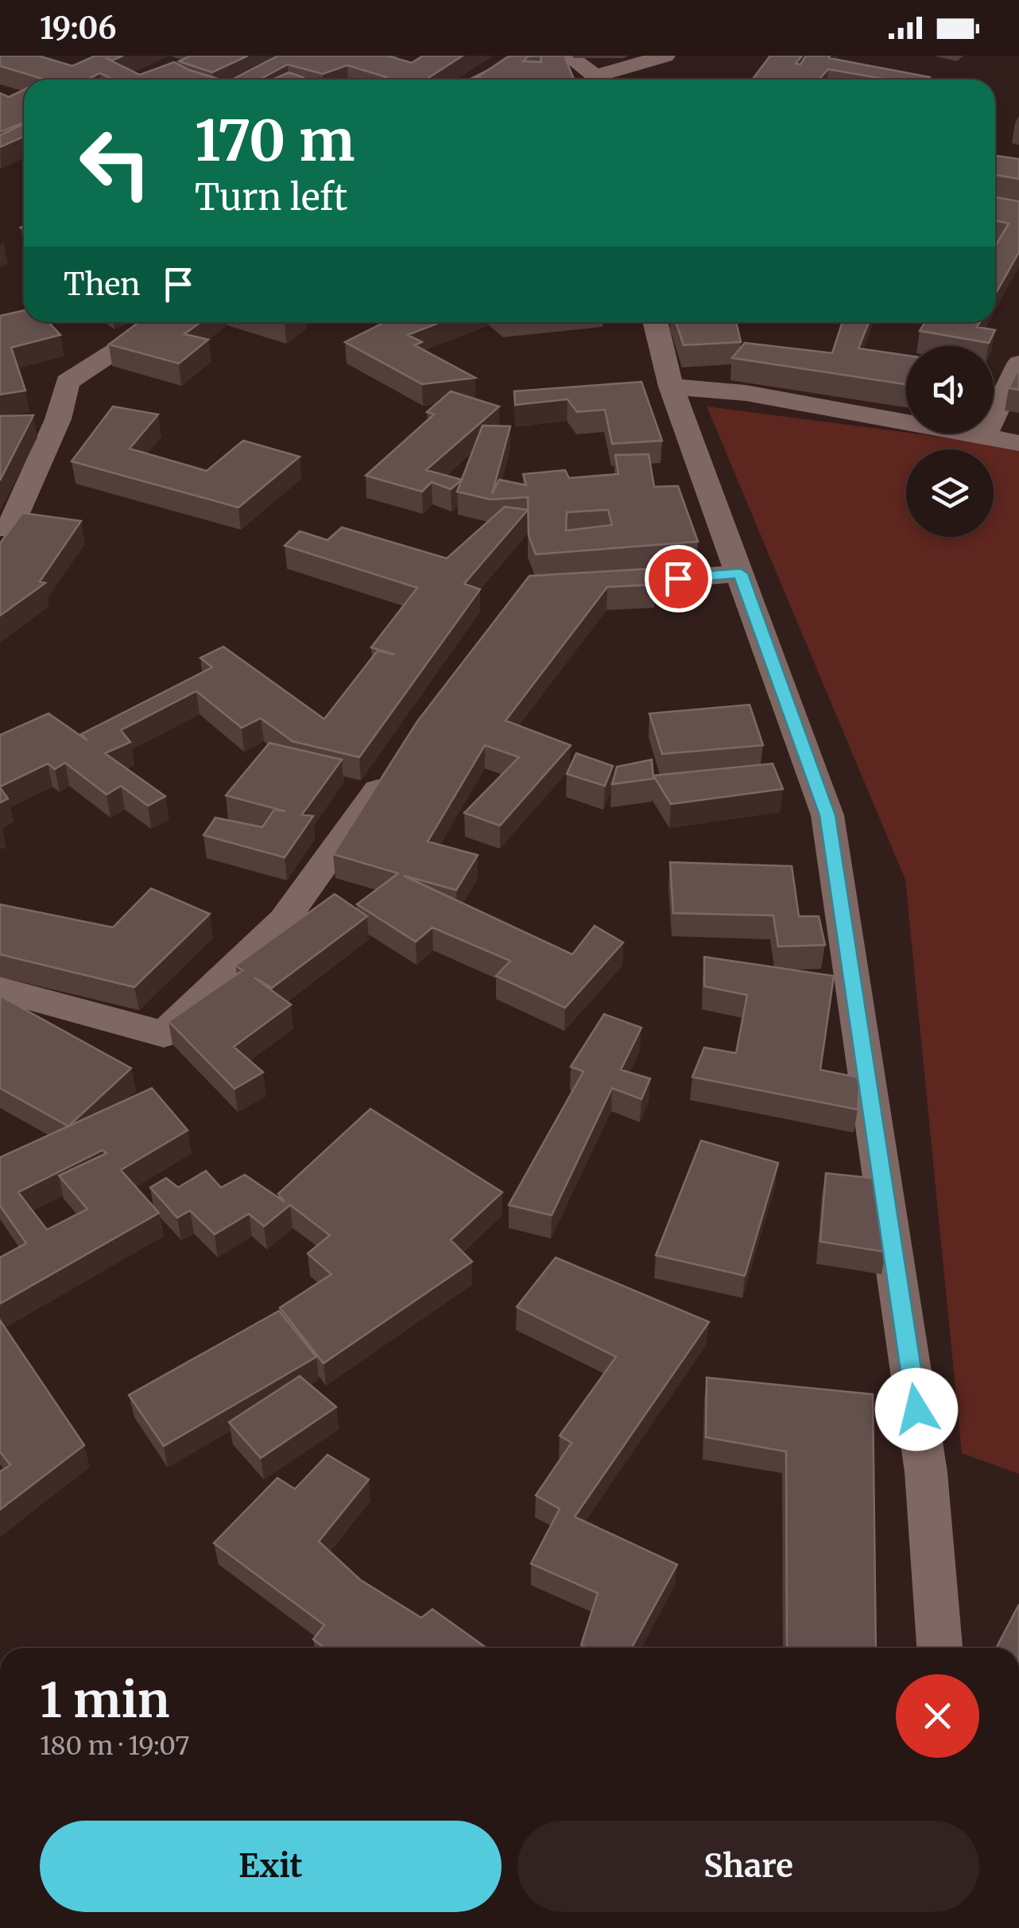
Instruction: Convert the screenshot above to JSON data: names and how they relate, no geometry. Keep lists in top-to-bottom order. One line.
{"page":{"status":"19:06","turn":["170 m","Turn left"],"then":"Then","heading":["1 min","180 m · 19:07"],"buttons":["Exit","Share"]}}
